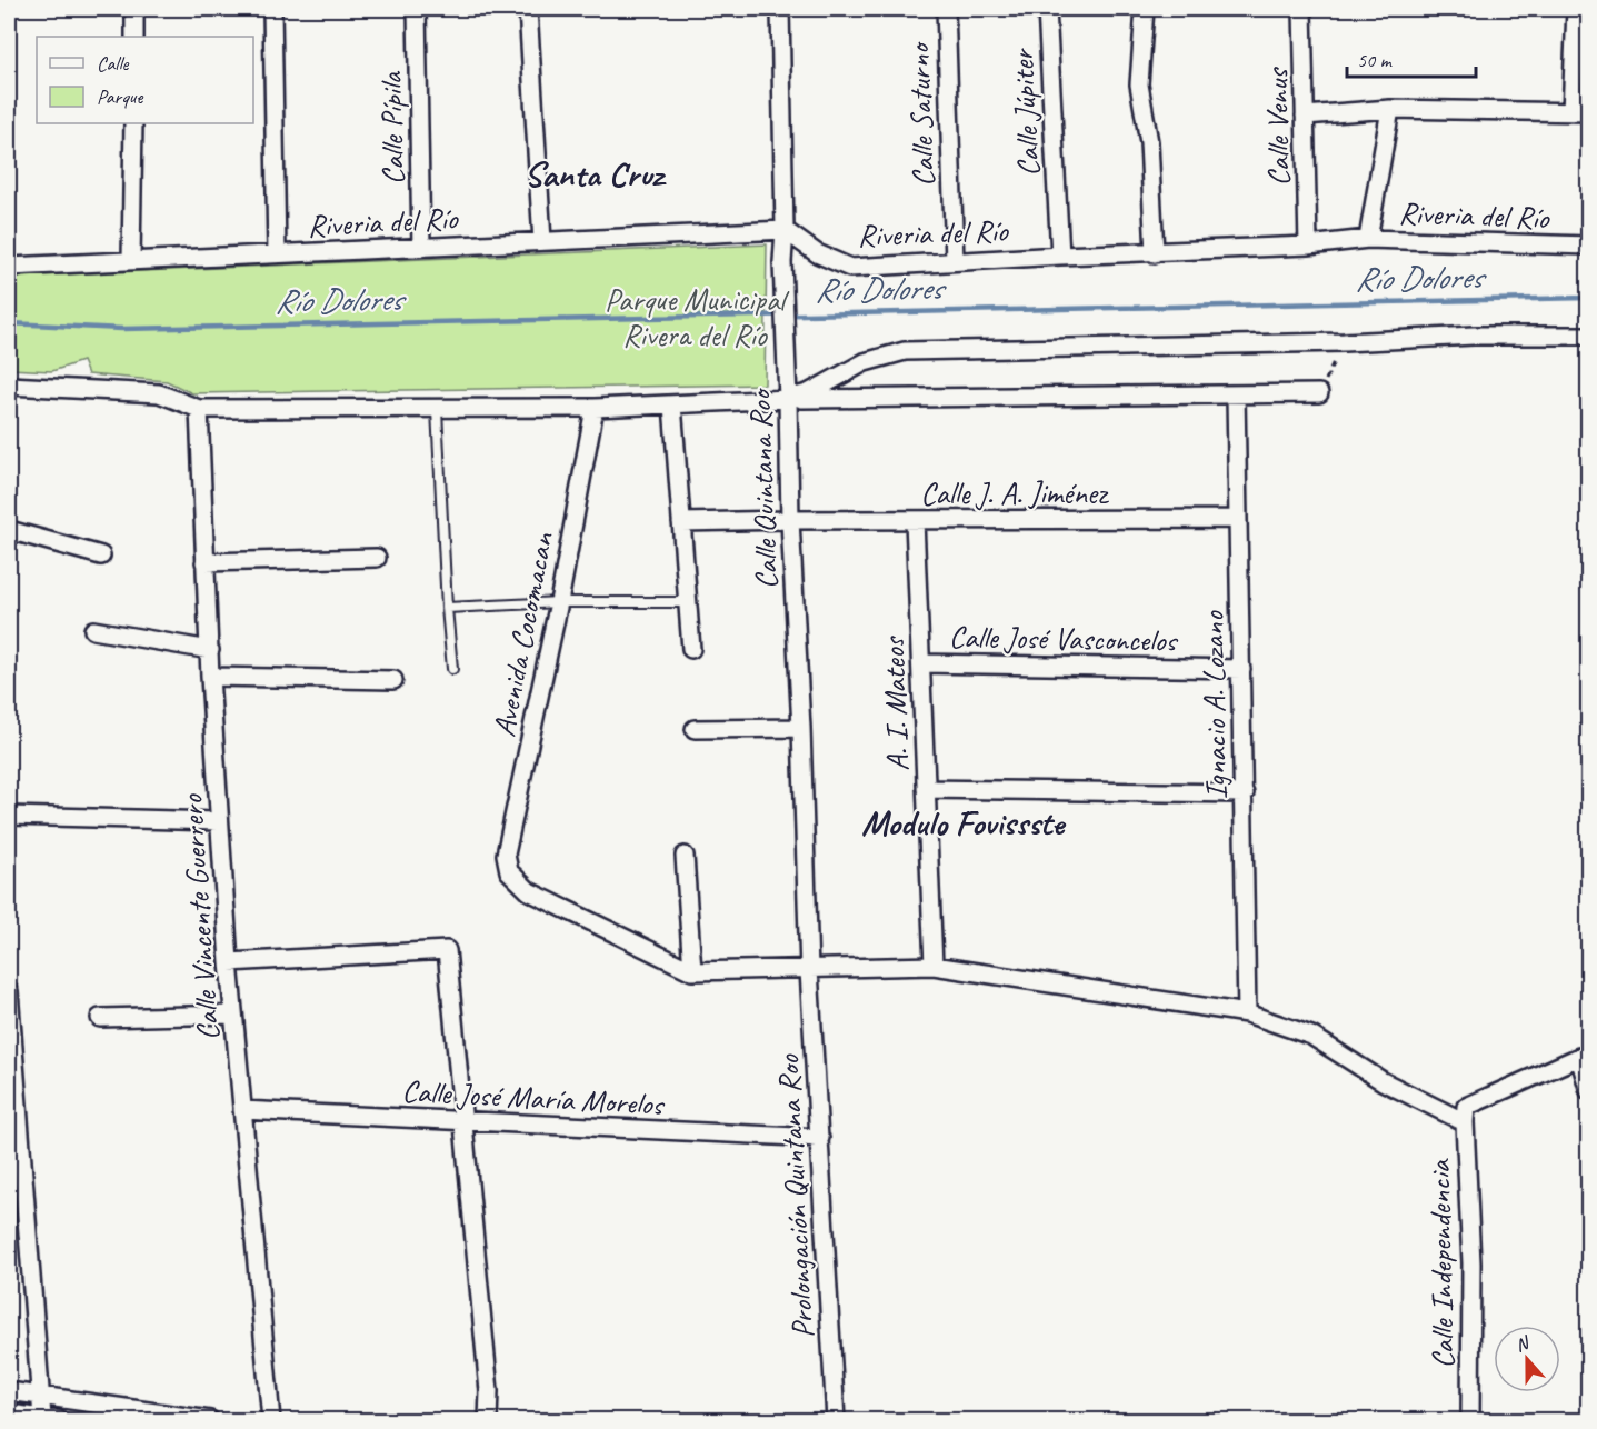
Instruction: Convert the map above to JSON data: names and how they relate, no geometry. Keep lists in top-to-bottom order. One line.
{"streets":{"street":["Calle Júpiter","Calle Saturno","Calle Venus","Calle Pípila","Riveria del Río","Calle Quintana Roo","Calle J. A. Jiménez","Avenida Cocomacan","Calle José Vasconcelos","A. I. Mateos","Ignacio A. Lozano","Calle Vincente Guerrero","Calle José María Morelos","Prolongación Quintana Roo","Calle Independencia"]},"crossings":[["Calle Júpiter","Riveria del Río"],["Calle Saturno","Riveria del Río"],["Calle Venus","Riveria del Río"],["Calle Pípila","Riveria del Río"],["Riveria del Río","Calle Quintana Roo"],["Calle Quintana Roo","Calle J. A. Jiménez"],["Calle Quintana Roo","Prolongación Quintana Roo"],["Calle J. A. Jiménez","A. I. Mateos"],["Calle J. A. Jiménez","Ignacio A. Lozano"],["Calle José Vasconcelos","A. I. Mateos"],["Calle José Vasconcelos","Ignacio A. Lozano"],["Calle Vincente Guerrero","Calle José María Morelos"],["Calle José María Morelos","Prolongación Quintana Roo"]],"districts":["Santa Cruz","Modulo Fovissste"],"water":["Río Dolores"],"parks":["Parque Municipal Rivera del Río"],"legend":["Calle","Parque"],"scale_bar":"50 m","north":"top"}
